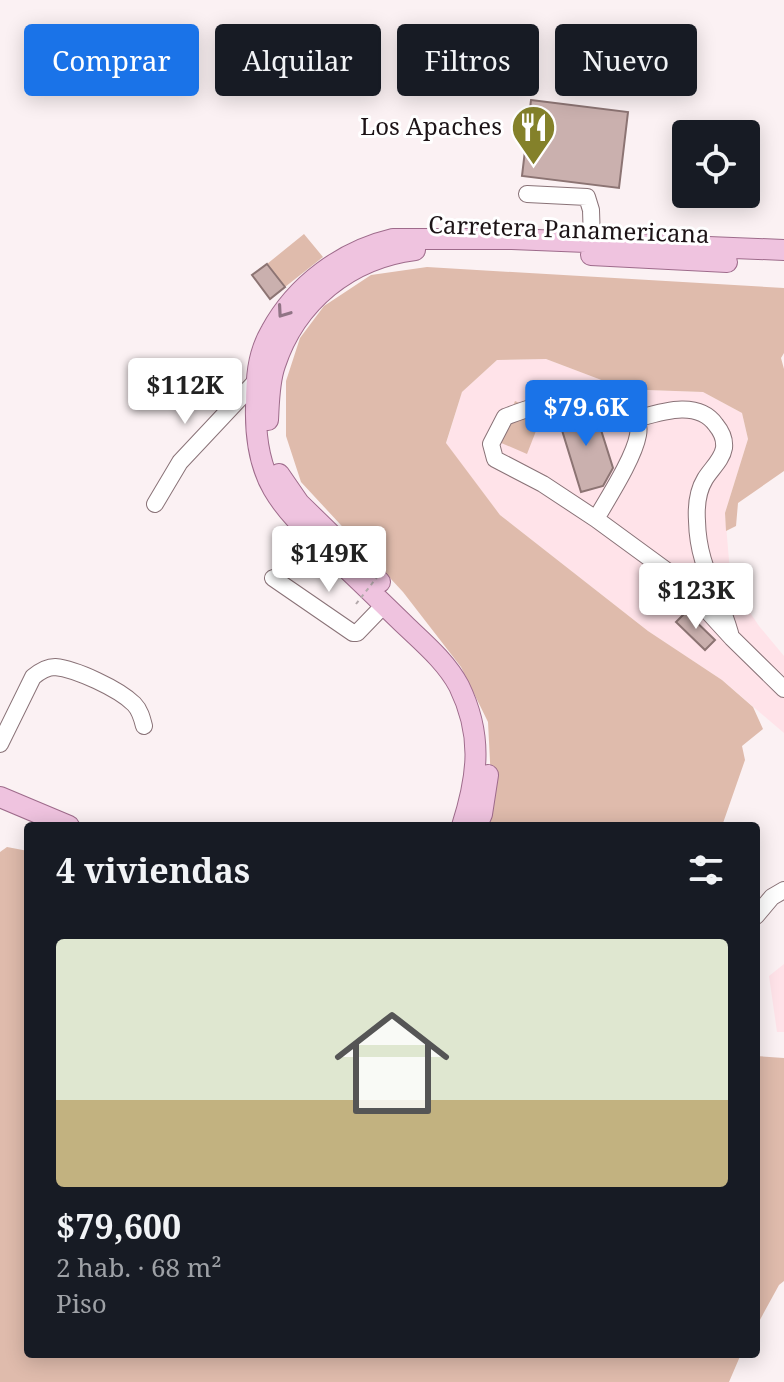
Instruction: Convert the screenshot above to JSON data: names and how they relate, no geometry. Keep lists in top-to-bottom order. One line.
{"streets":{"main road":["Carretera Panamericana"]},"places":{"restaurant":["Los Apaches"]},"page":{"chip":["Comprar","Alquilar","Filtros","Nuevo"],"price":["$112K","$79.6K","$149K","$123K"],"heading":"4 viviendas","list":[{"name":"$79,600","note":"2 hab. · 68 m² · Piso"}]}}
